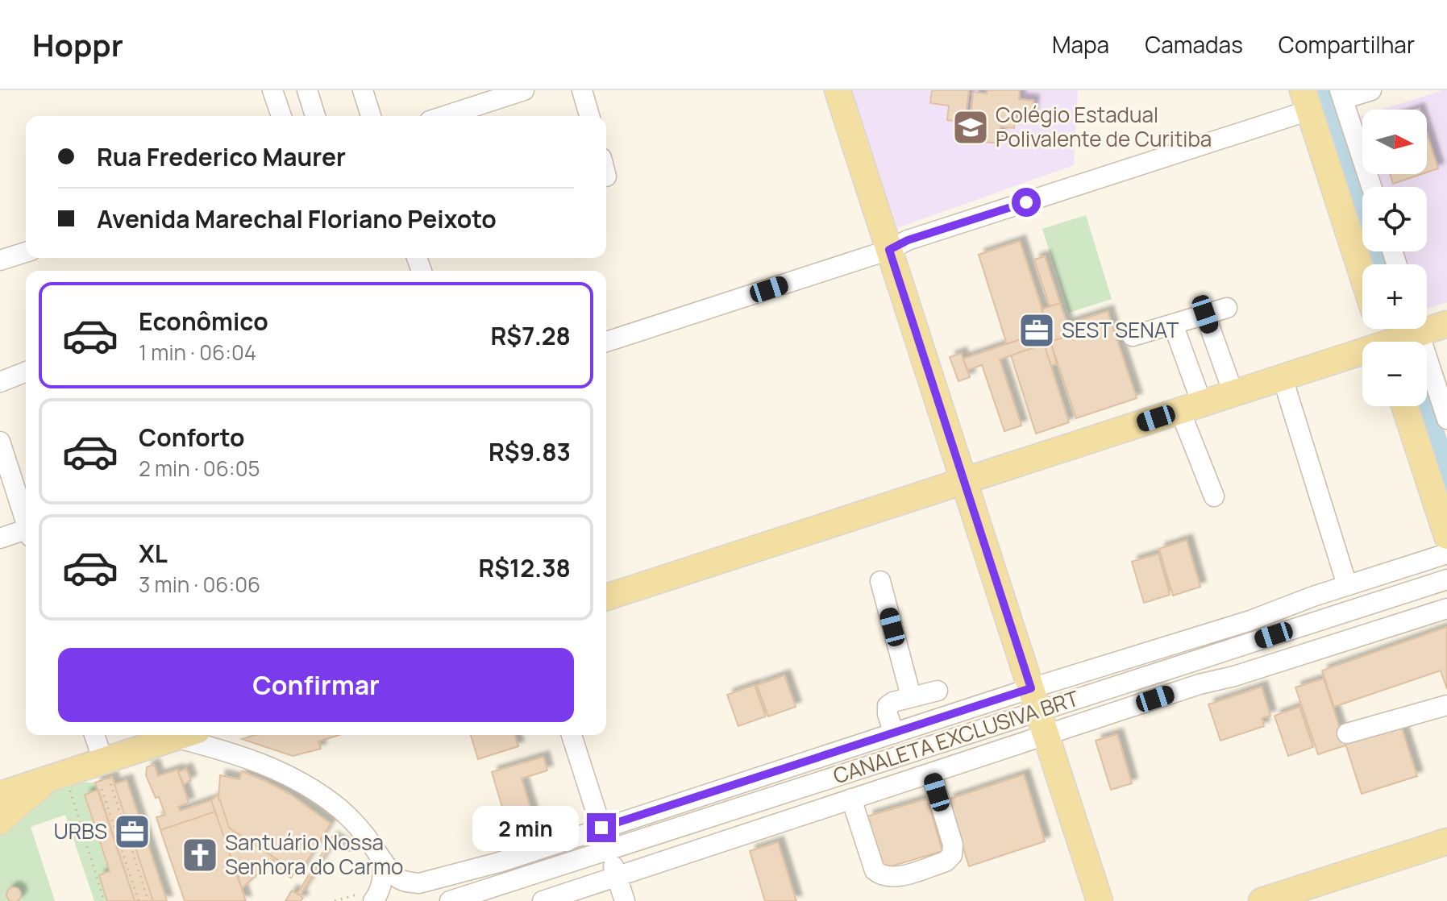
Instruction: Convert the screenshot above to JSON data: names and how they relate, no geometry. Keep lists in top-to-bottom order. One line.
{"streets":{"street":["CANALETA EXCLUSIVA BRT"]},"places":{"school or university":["Colégio Estadual Polivalente de Curitiba"],"office":["SEST SENAT","URBS"],"church":["Santuário Nossa Senhora do Carmo"]},"north":"right","page":{"header":"Hoppr","nav":["Mapa","Camadas","Compartilhar"],"map_buttons":["+","−"],"banner":["Rua Frederico Maurer","Avenida Marechal Floriano Peixoto"],"list":[{"name":"Econômico","note":"1 min · 06:04","value":"R$7.28"},{"name":"Conforto","note":"2 min · 06:05","value":"R$9.83"},{"name":"XL","note":"3 min · 06:06","value":"R$12.38"}],"buttons":"Confirmar","bubble":"2 min"}}
